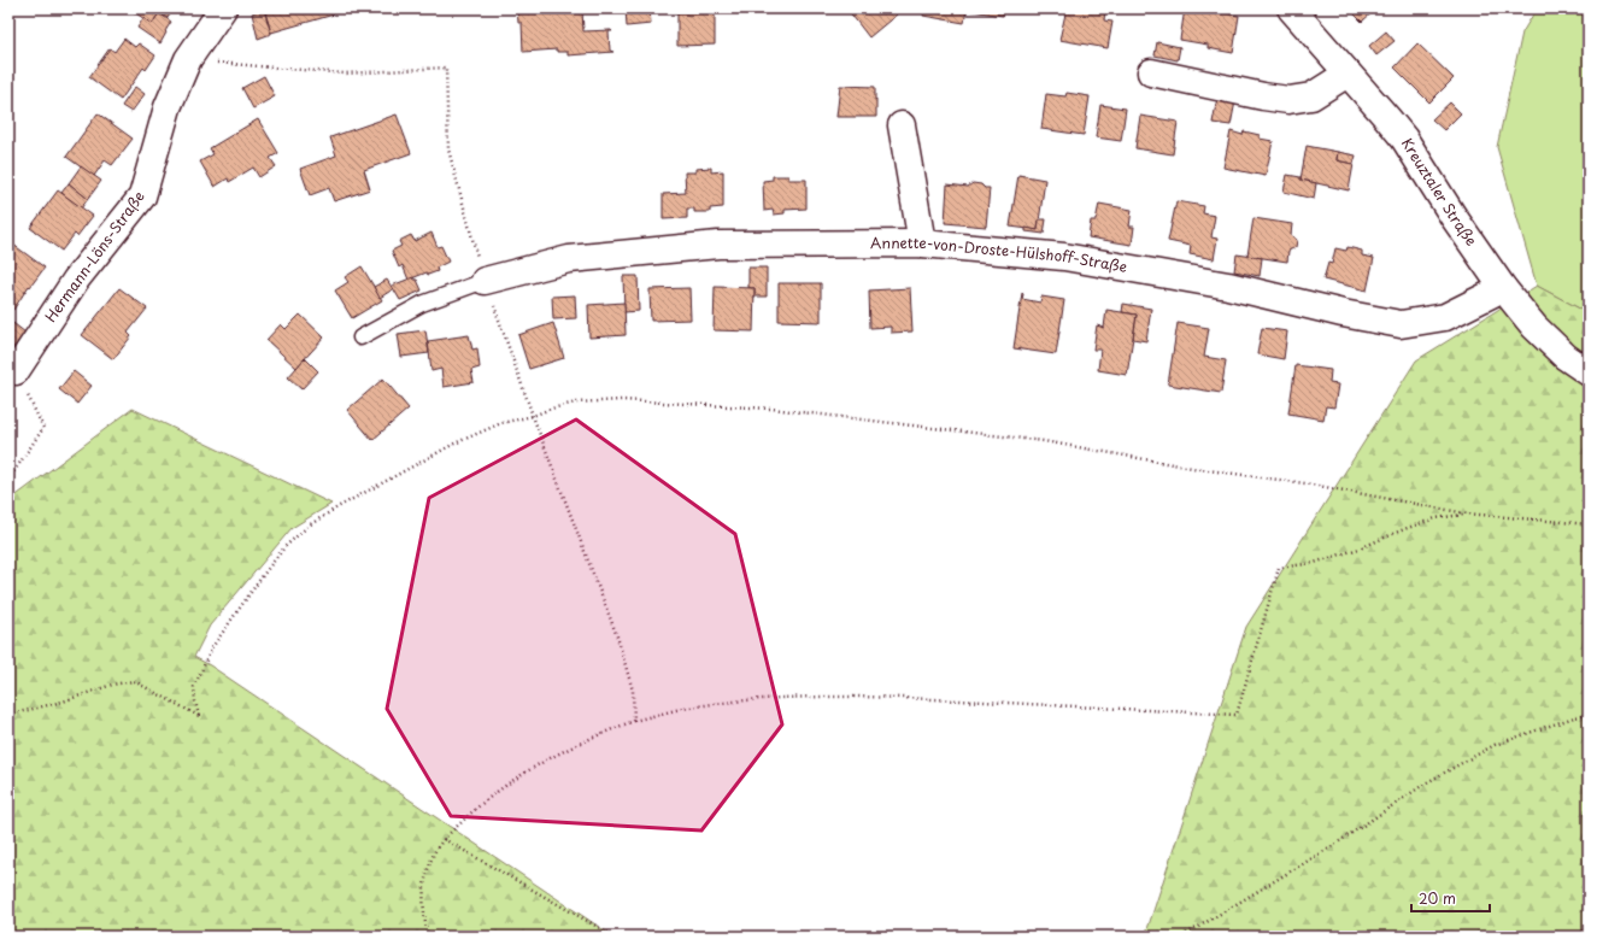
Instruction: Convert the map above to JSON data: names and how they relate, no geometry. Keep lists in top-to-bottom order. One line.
{"streets":{"street":["Kreuztaler Straße","Hermann-Löns-Straße","Annette-von-Droste-Hülshoff-Straße"]},"crossings":[["Kreuztaler Straße","Annette-von-Droste-Hülshoff-Straße"]],"scale_bar":"20 m"}
